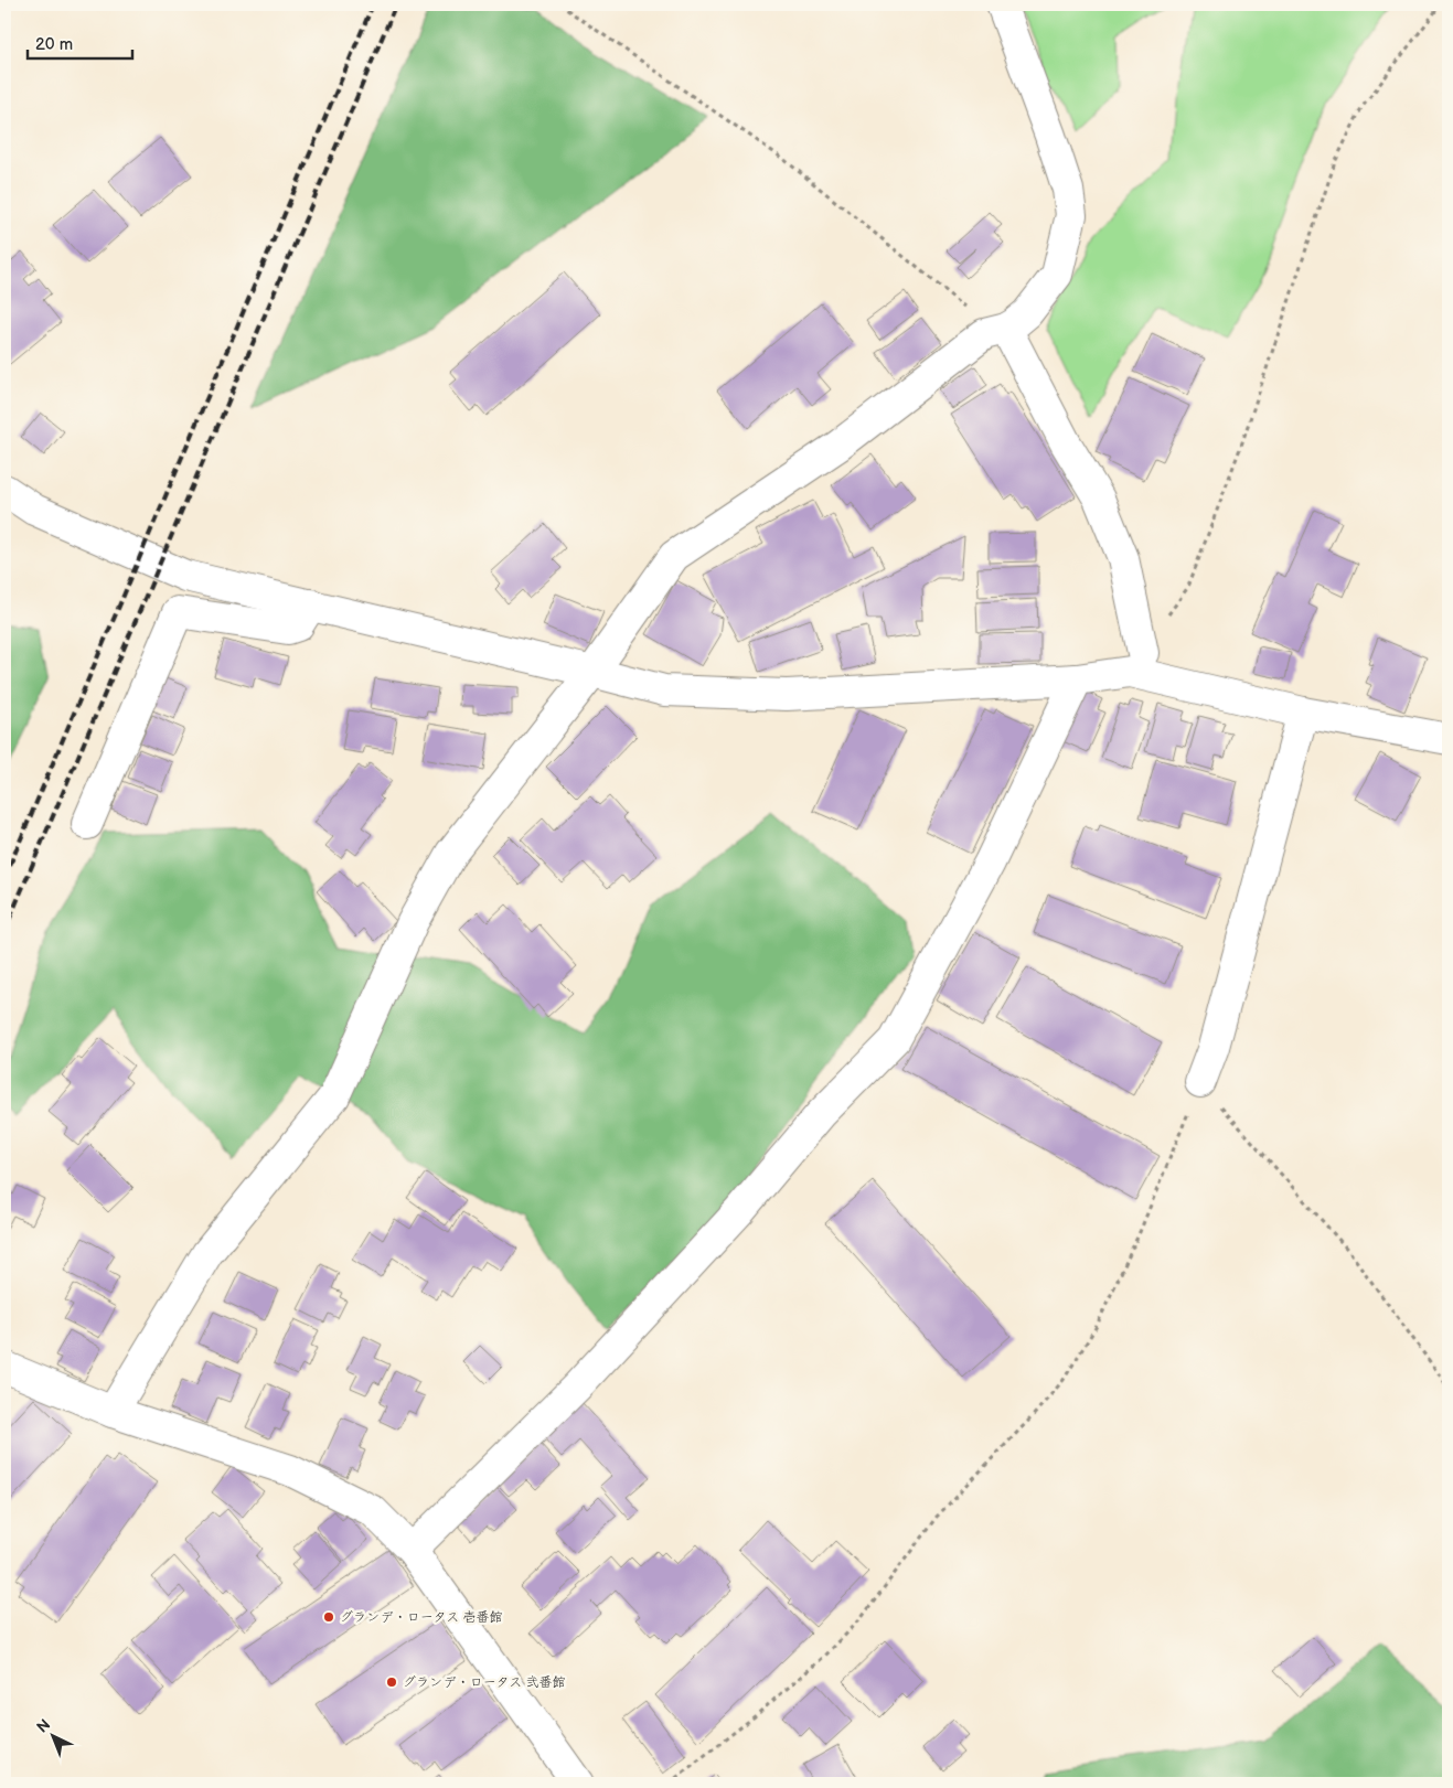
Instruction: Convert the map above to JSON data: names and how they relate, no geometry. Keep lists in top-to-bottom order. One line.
{"places":["グランデ・ロータス 壱番館","グランデ・ロータス 弐番館"],"scale_bar":"20 m","north":"top left"}
